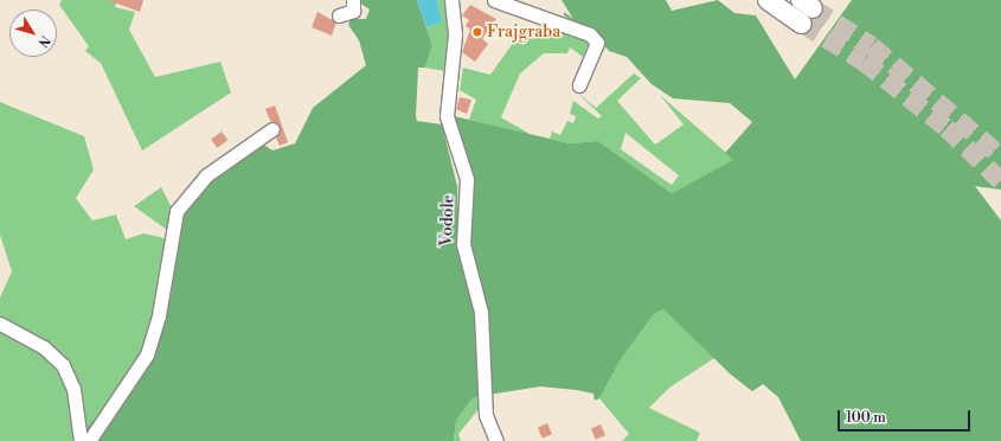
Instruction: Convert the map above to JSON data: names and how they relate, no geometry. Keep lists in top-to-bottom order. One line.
{"streets":{"street":["Vodole"]},"places":["Frajgraba"],"scale_bar":"100 m","north":"bottom right"}
